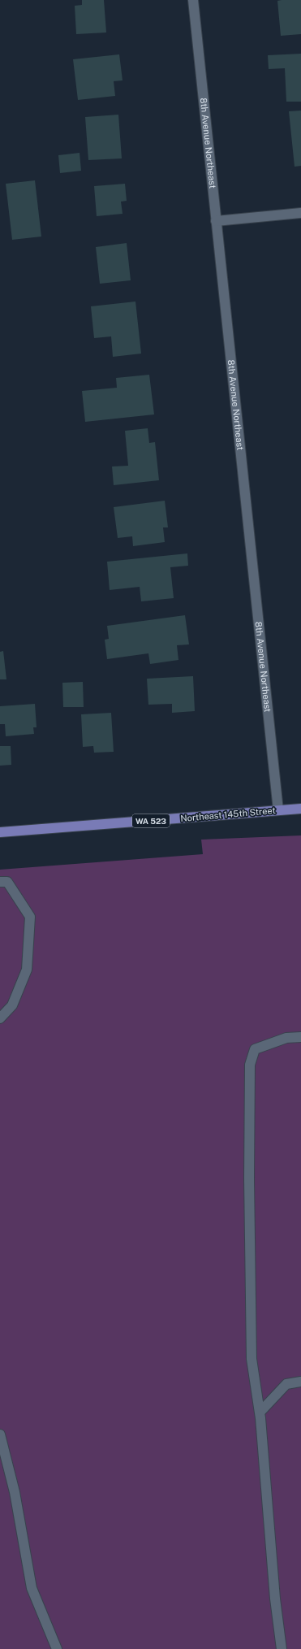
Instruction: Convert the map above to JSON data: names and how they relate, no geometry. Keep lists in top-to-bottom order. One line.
{"streets":{"main road":["Northeast 145th Street","WA 523"],"street":["8th Avenue Northeast"]},"crossings":[["8th Avenue Northeast","Northeast 145th Street"]]}
